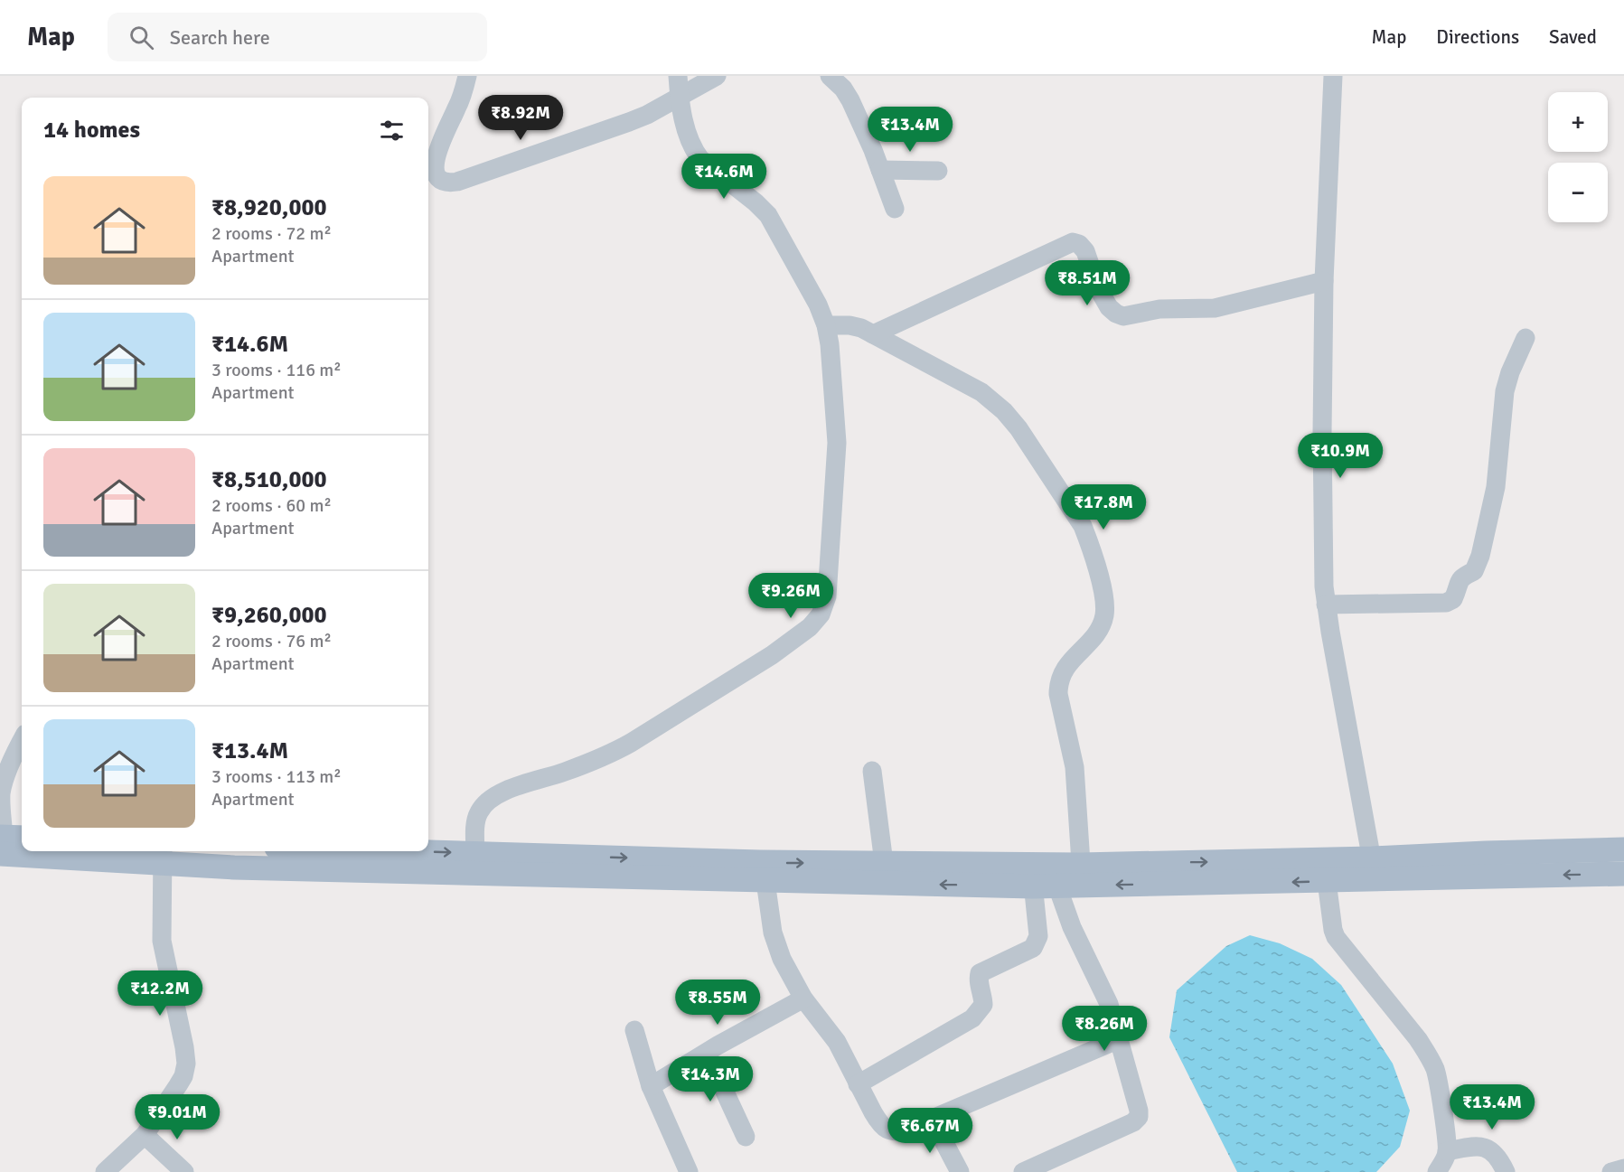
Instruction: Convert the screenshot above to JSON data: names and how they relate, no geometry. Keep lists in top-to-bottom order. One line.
{"page":{"header":"Map","search":"Search here","nav":["Map","Directions","Saved"],"map_buttons":["+","−"],"price":["₹8.92M","₹13.4M","₹14.6M","₹8.51M","₹10.9M","₹17.8M","₹9.26M","₹12.2M","₹8.55M","₹8.26M","₹14.3M","₹13.4M","₹9.01M","₹6.67M"],"heading":"14 homes","list":[{"name":"₹8,920,000","note":"2 rooms · 72 m² · Apartment"},{"name":"₹14.6M","note":"3 rooms · 116 m² · Apartment"},{"name":"₹8,510,000","note":"2 rooms · 60 m² · Apartment"},{"name":"₹9,260,000","note":"2 rooms · 76 m² · Apartment"},{"name":"₹13.4M","note":"3 rooms · 113 m² · Apartment"}]}}
